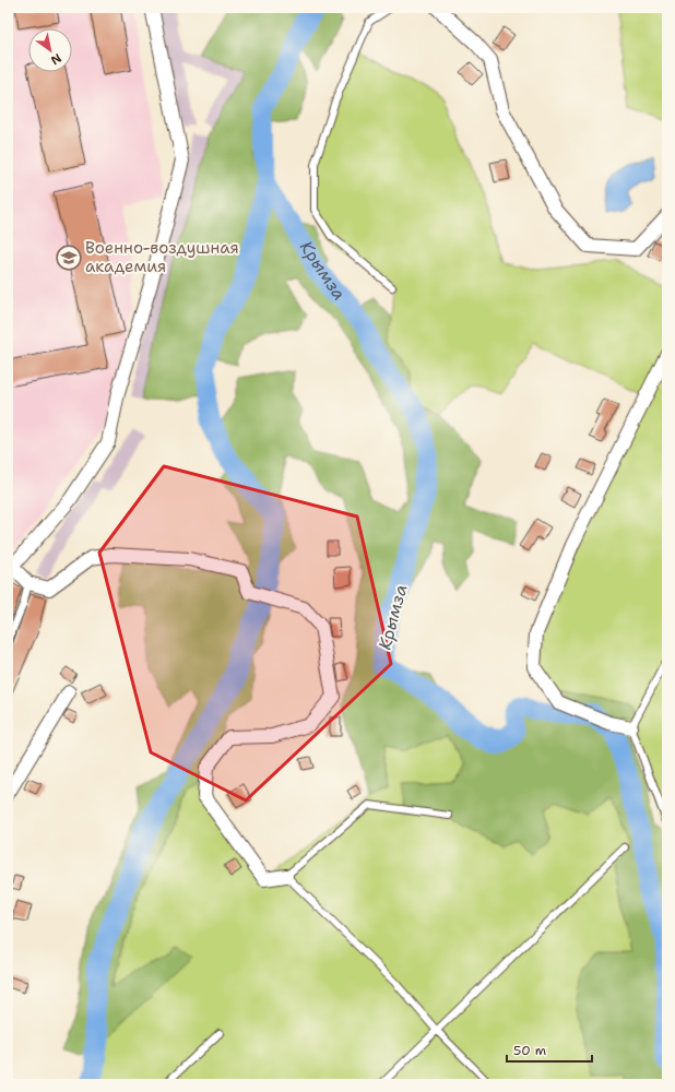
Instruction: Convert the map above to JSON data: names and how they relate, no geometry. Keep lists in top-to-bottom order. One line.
{"water":["Крымза"],"places":{"school or university":["Военно-воздушная академия"]},"scale_bar":"50 m","north":"bottom right"}
